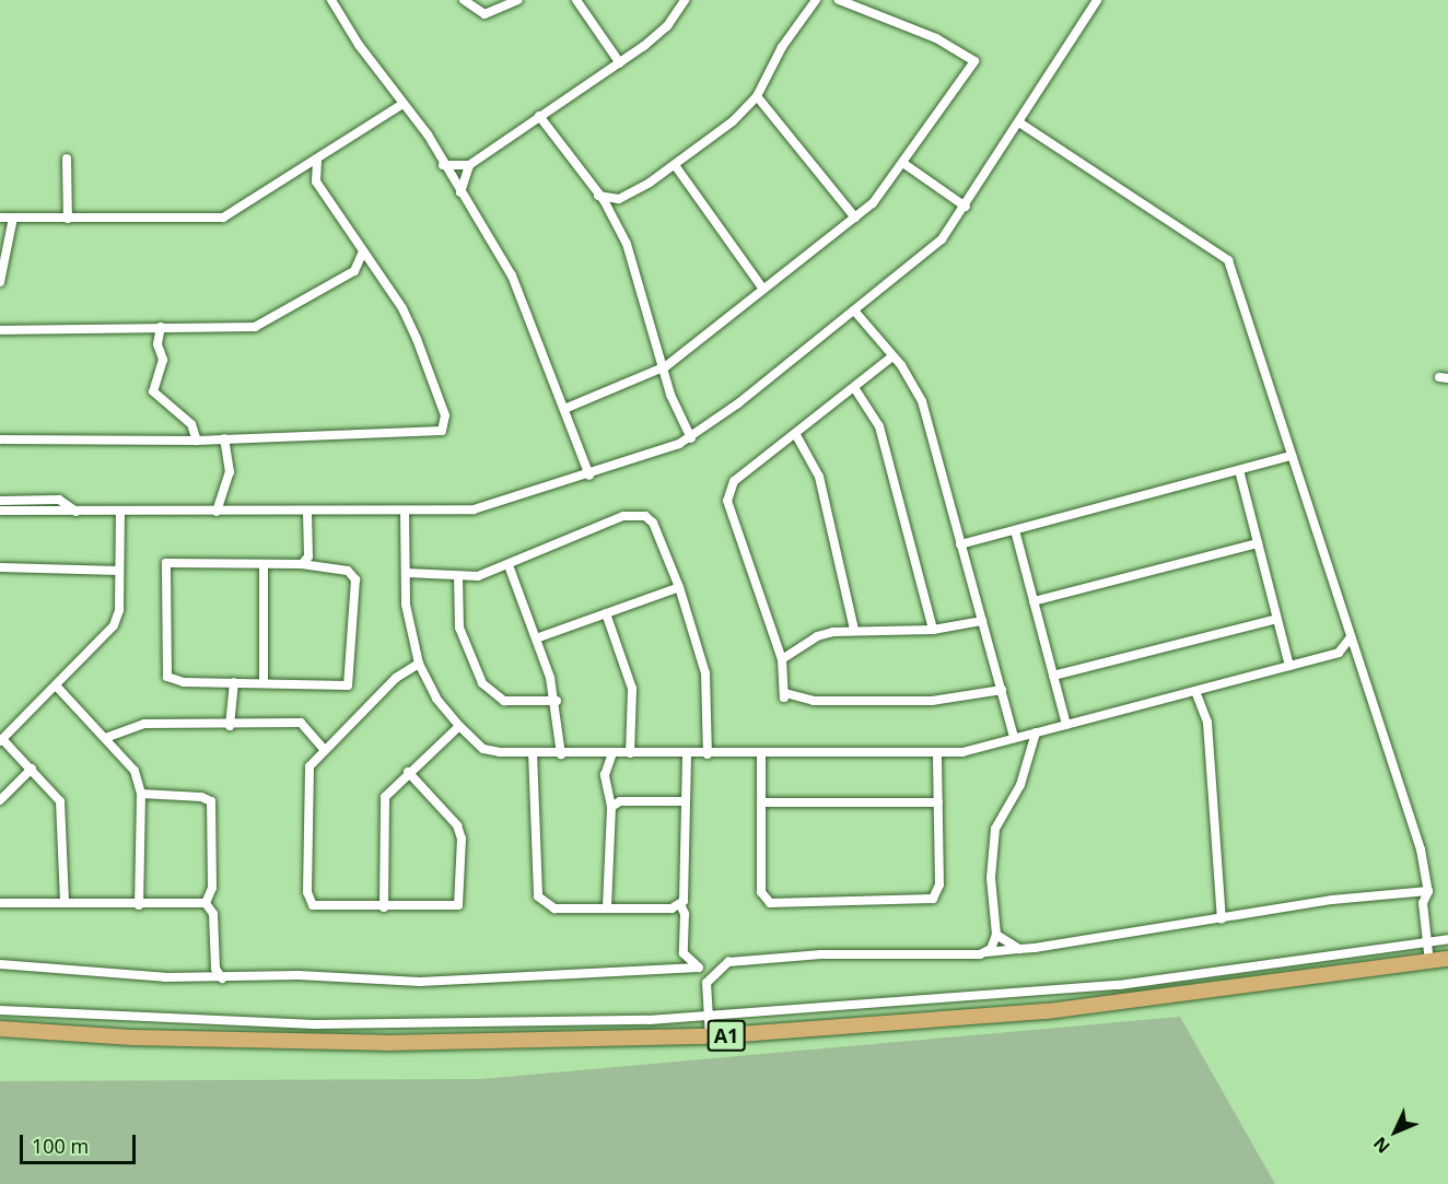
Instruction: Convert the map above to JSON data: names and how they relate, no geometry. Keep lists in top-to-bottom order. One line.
{"streets":{"highway":["A1"]},"scale_bar":"100 m","north":"bottom left"}
